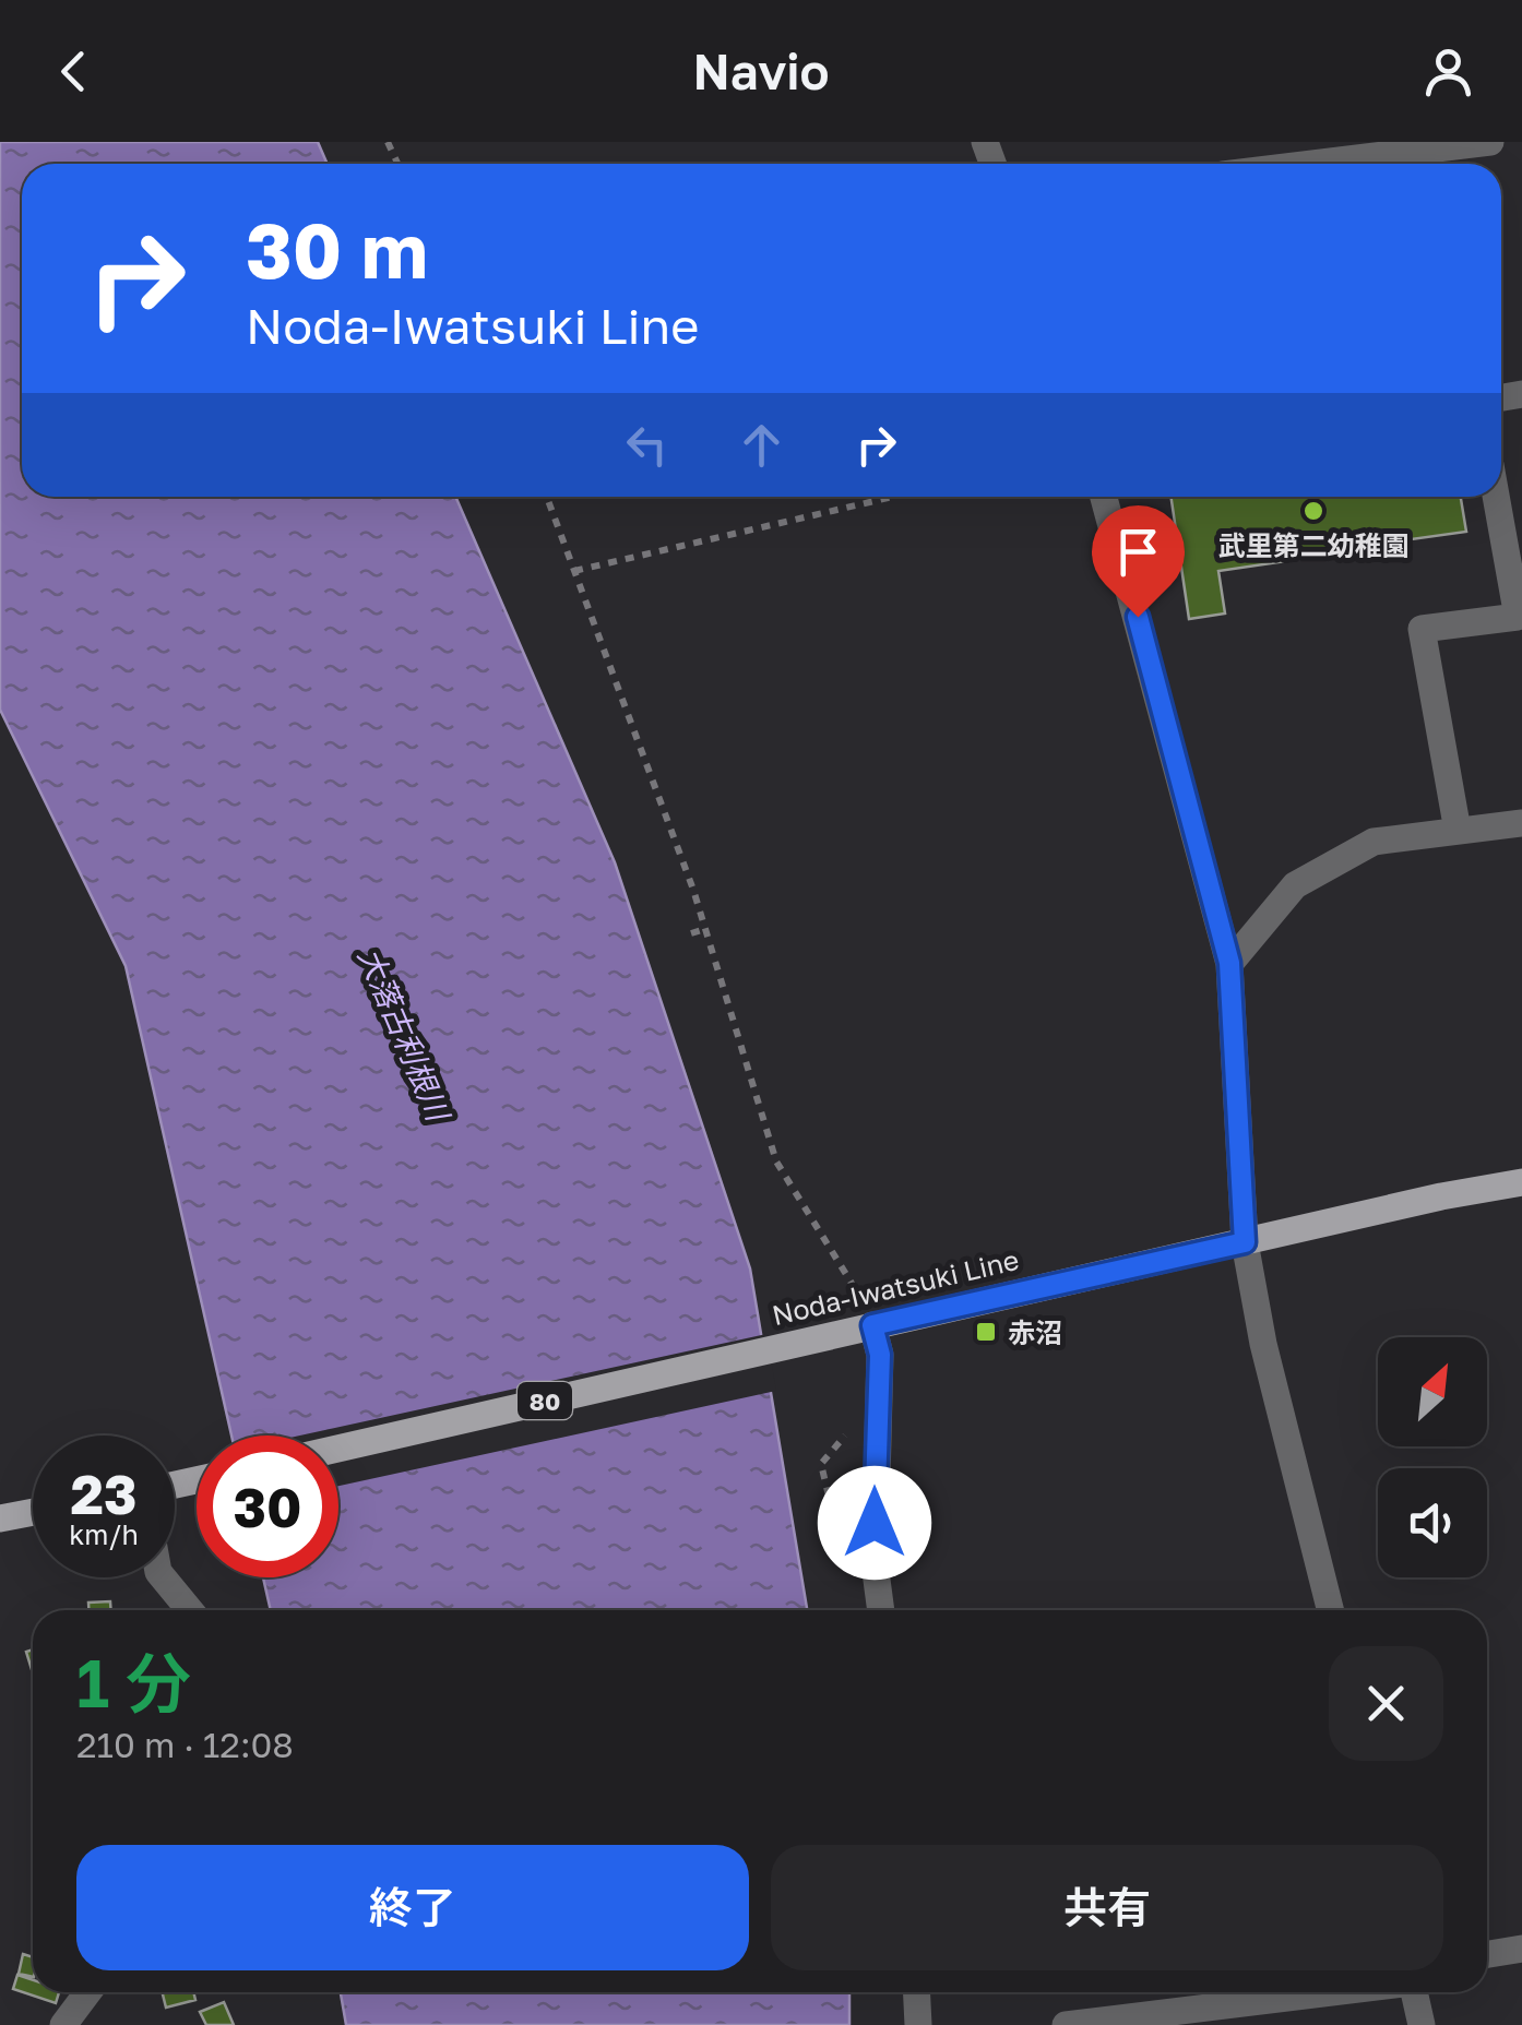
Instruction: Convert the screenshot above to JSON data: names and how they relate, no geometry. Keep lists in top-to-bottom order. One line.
{"streets":{"main road":["Noda-Iwatsuki Line","80"]},"water":["大落古利根川"],"places":{"other":["武里第二幼稚園"],"transit":["赤沼"]},"north":"top right","page":{"header":"Navio","turn":["30 m","Noda-Iwatsuki Line"],"speed":"23 km/h","limit":"30","heading":["1 分","210 m · 12:08"],"buttons":["終了","共有"]}}
